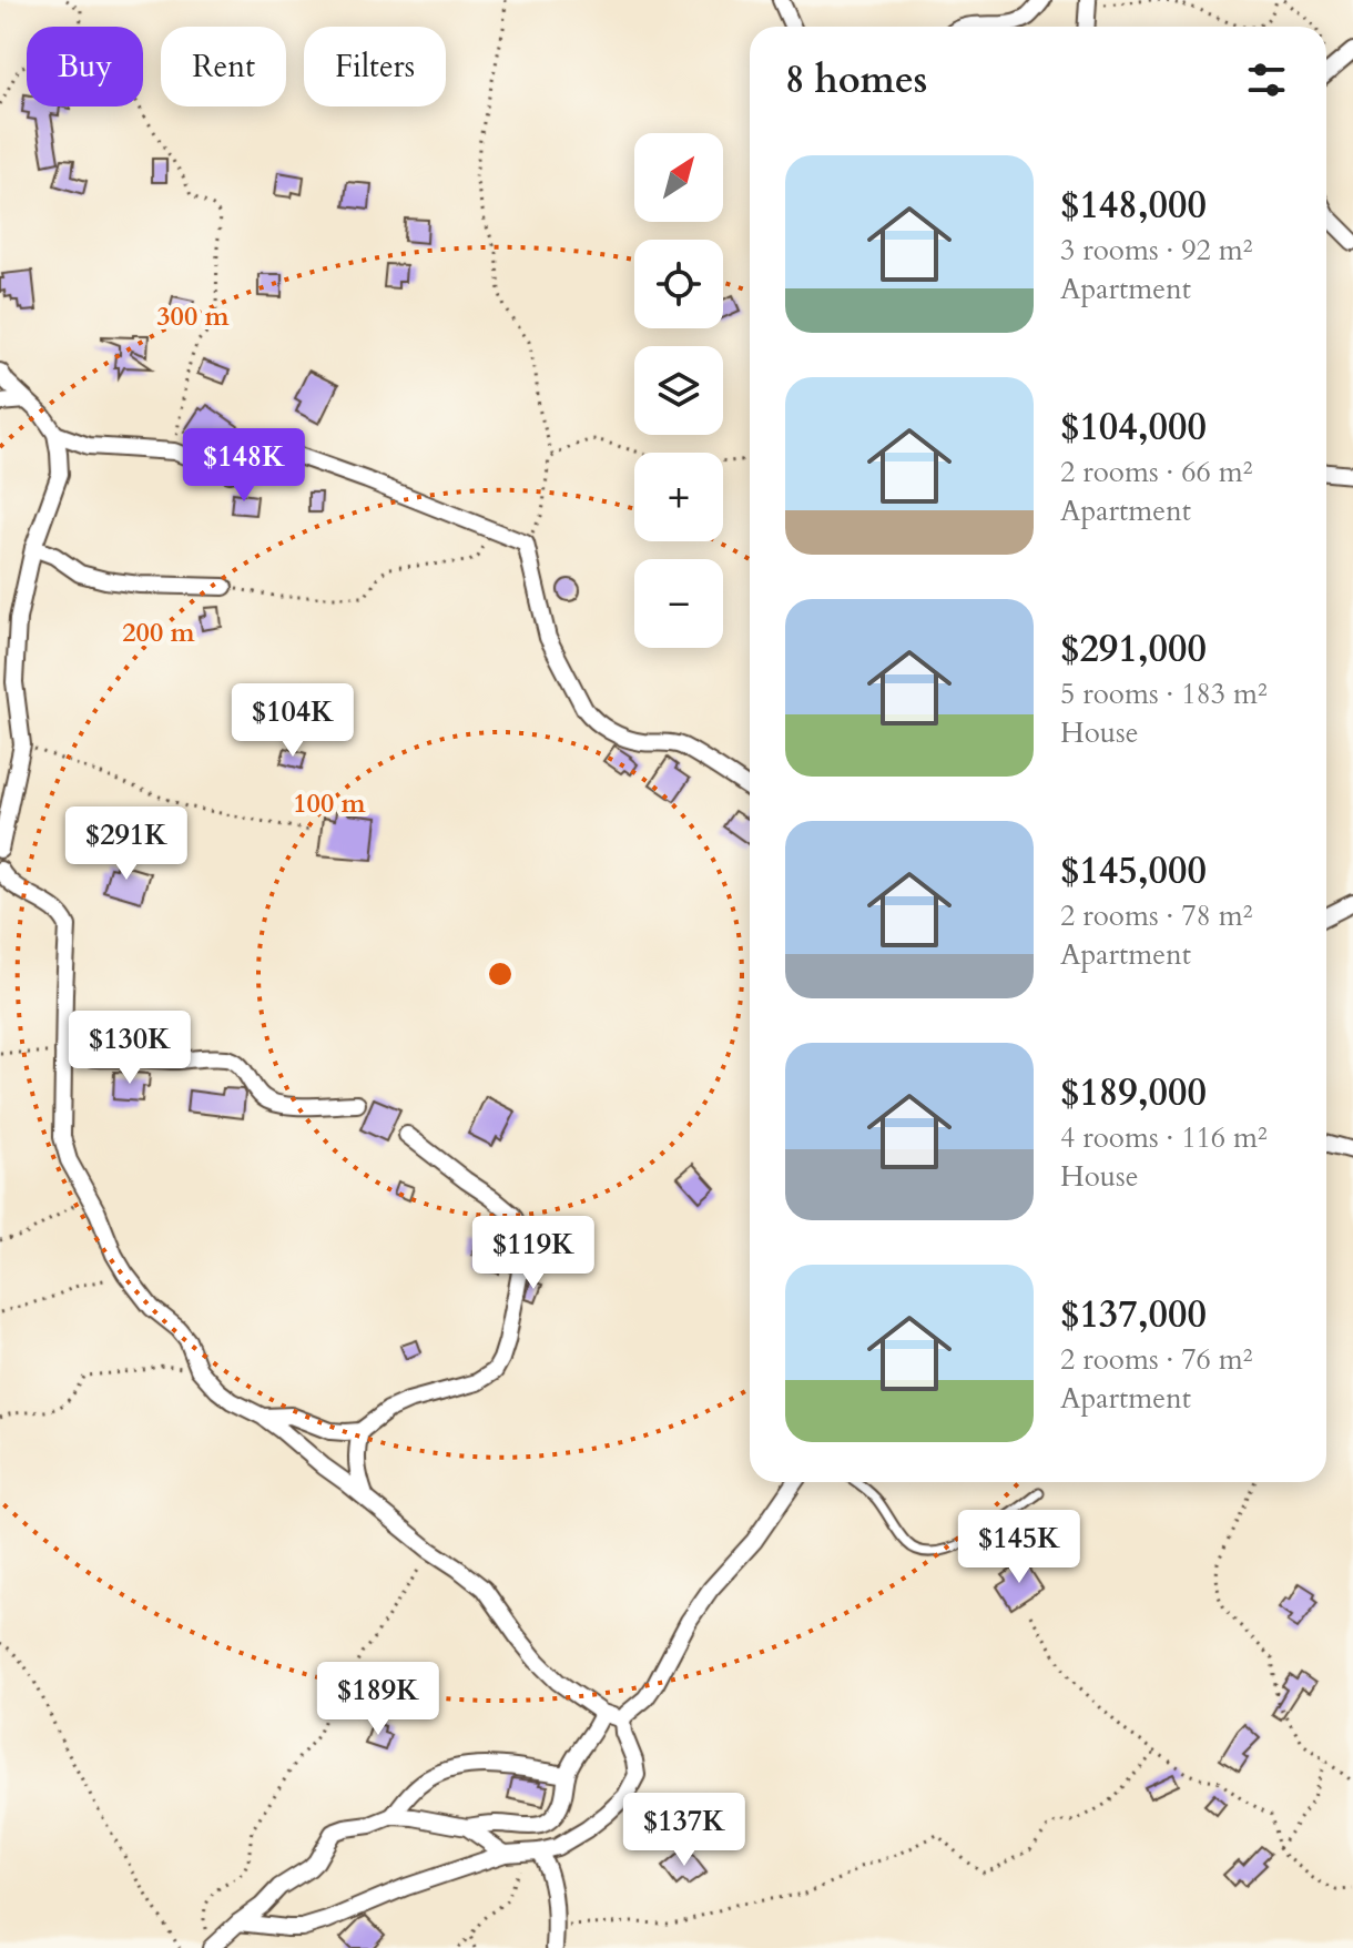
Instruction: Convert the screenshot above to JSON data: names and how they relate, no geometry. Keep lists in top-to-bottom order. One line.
{"north":"top right","page":{"chip":["Buy","Rent","Filters"],"heading":"8 homes","map_buttons":["+","−"],"list":[{"name":"$148,000","note":"3 rooms · 92 m² · Apartment"},{"name":"$104,000","note":"2 rooms · 66 m² · Apartment"},{"name":"$291,000","note":"5 rooms · 183 m² · House"},{"name":"$145,000","note":"2 rooms · 78 m² · Apartment"},{"name":"$189,000","note":"4 rooms · 116 m² · House"},{"name":"$137,000","note":"2 rooms · 76 m² · Apartment"}],"price":["$148K","$104K","$291K","$130K","$119K","$145K","$189K","$137K"]},"rings":["300 m","200 m","100 m"]}
